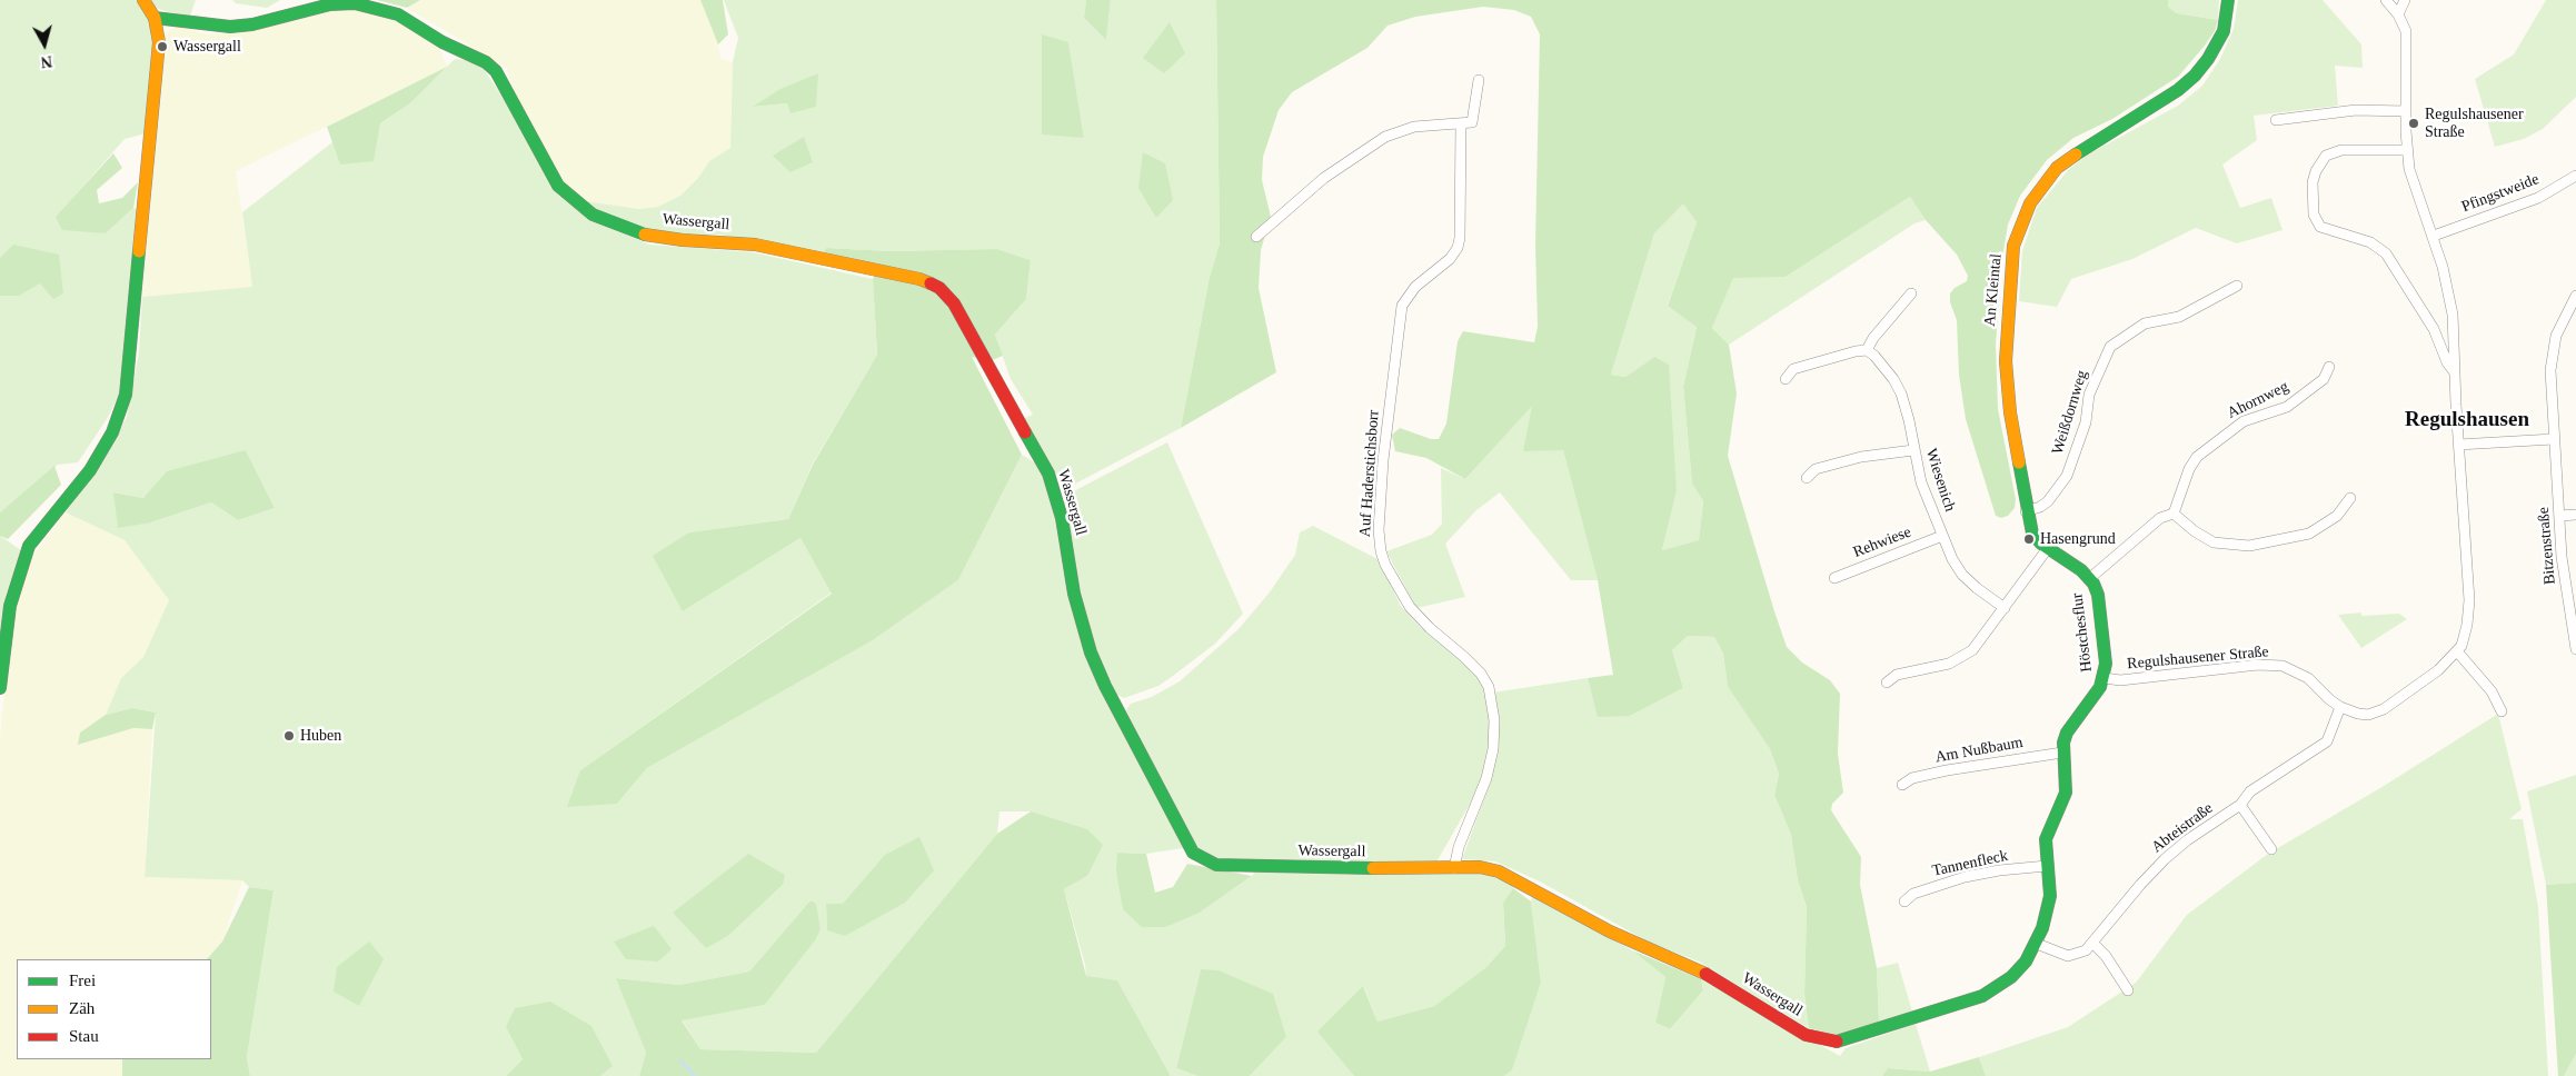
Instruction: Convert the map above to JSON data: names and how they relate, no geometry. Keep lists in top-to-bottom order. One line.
{"streets":{"street":["Pfingstweide","Wassergall","An Kleintal","Ahornweg","Weißdornweg","Auf Haderstichsborr","Wiesenich","Rehwiese","Bitzenstraße","Höstchesflur","Regulshausener Straße","Am Nußbaum","Abteistraße","Tannenfleck"]},"crossings":[["Pfingstweide","Regulshausener Straße"],["Wassergall","Auf Haderstichsborr"],["Wassergall","Höstchesflur"],["An Kleintal","Weißdornweg"],["An Kleintal","Höstchesflur"],["Weißdornweg","Höstchesflur"],["Wiesenich","Rehwiese"],["Höstchesflur","Regulshausener Straße"],["Höstchesflur","Am Nußbaum"],["Höstchesflur","Abteistraße"],["Höstchesflur","Tannenfleck"],["Regulshausener Straße","Abteistraße"]],"districts":["Regulshausen"],"places":["Wassergall","Regulshausener Straße","Hasengrund","Huben"],"legend":["Frei","Zäh","Stau"],"north":"bottom"}
